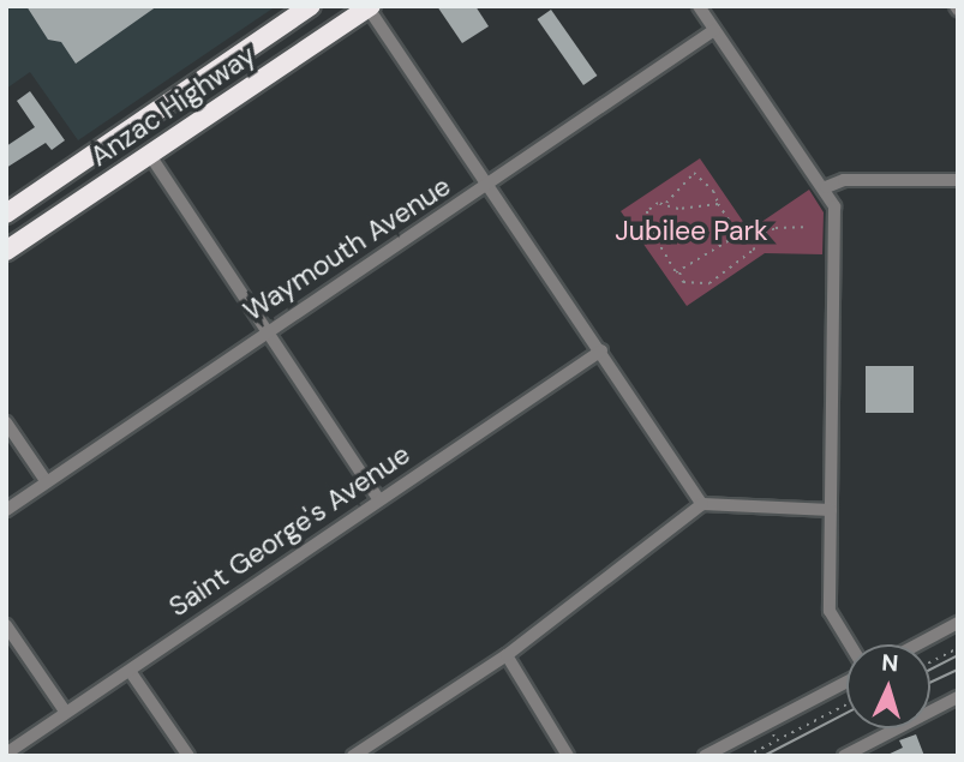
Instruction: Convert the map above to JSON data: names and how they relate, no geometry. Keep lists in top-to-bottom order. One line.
{"streets":{"highway":["Anzac Highway"],"street":["Waymouth Avenue","Saint George's Avenue"]},"parks":["Jubilee Park"],"north":"top"}
